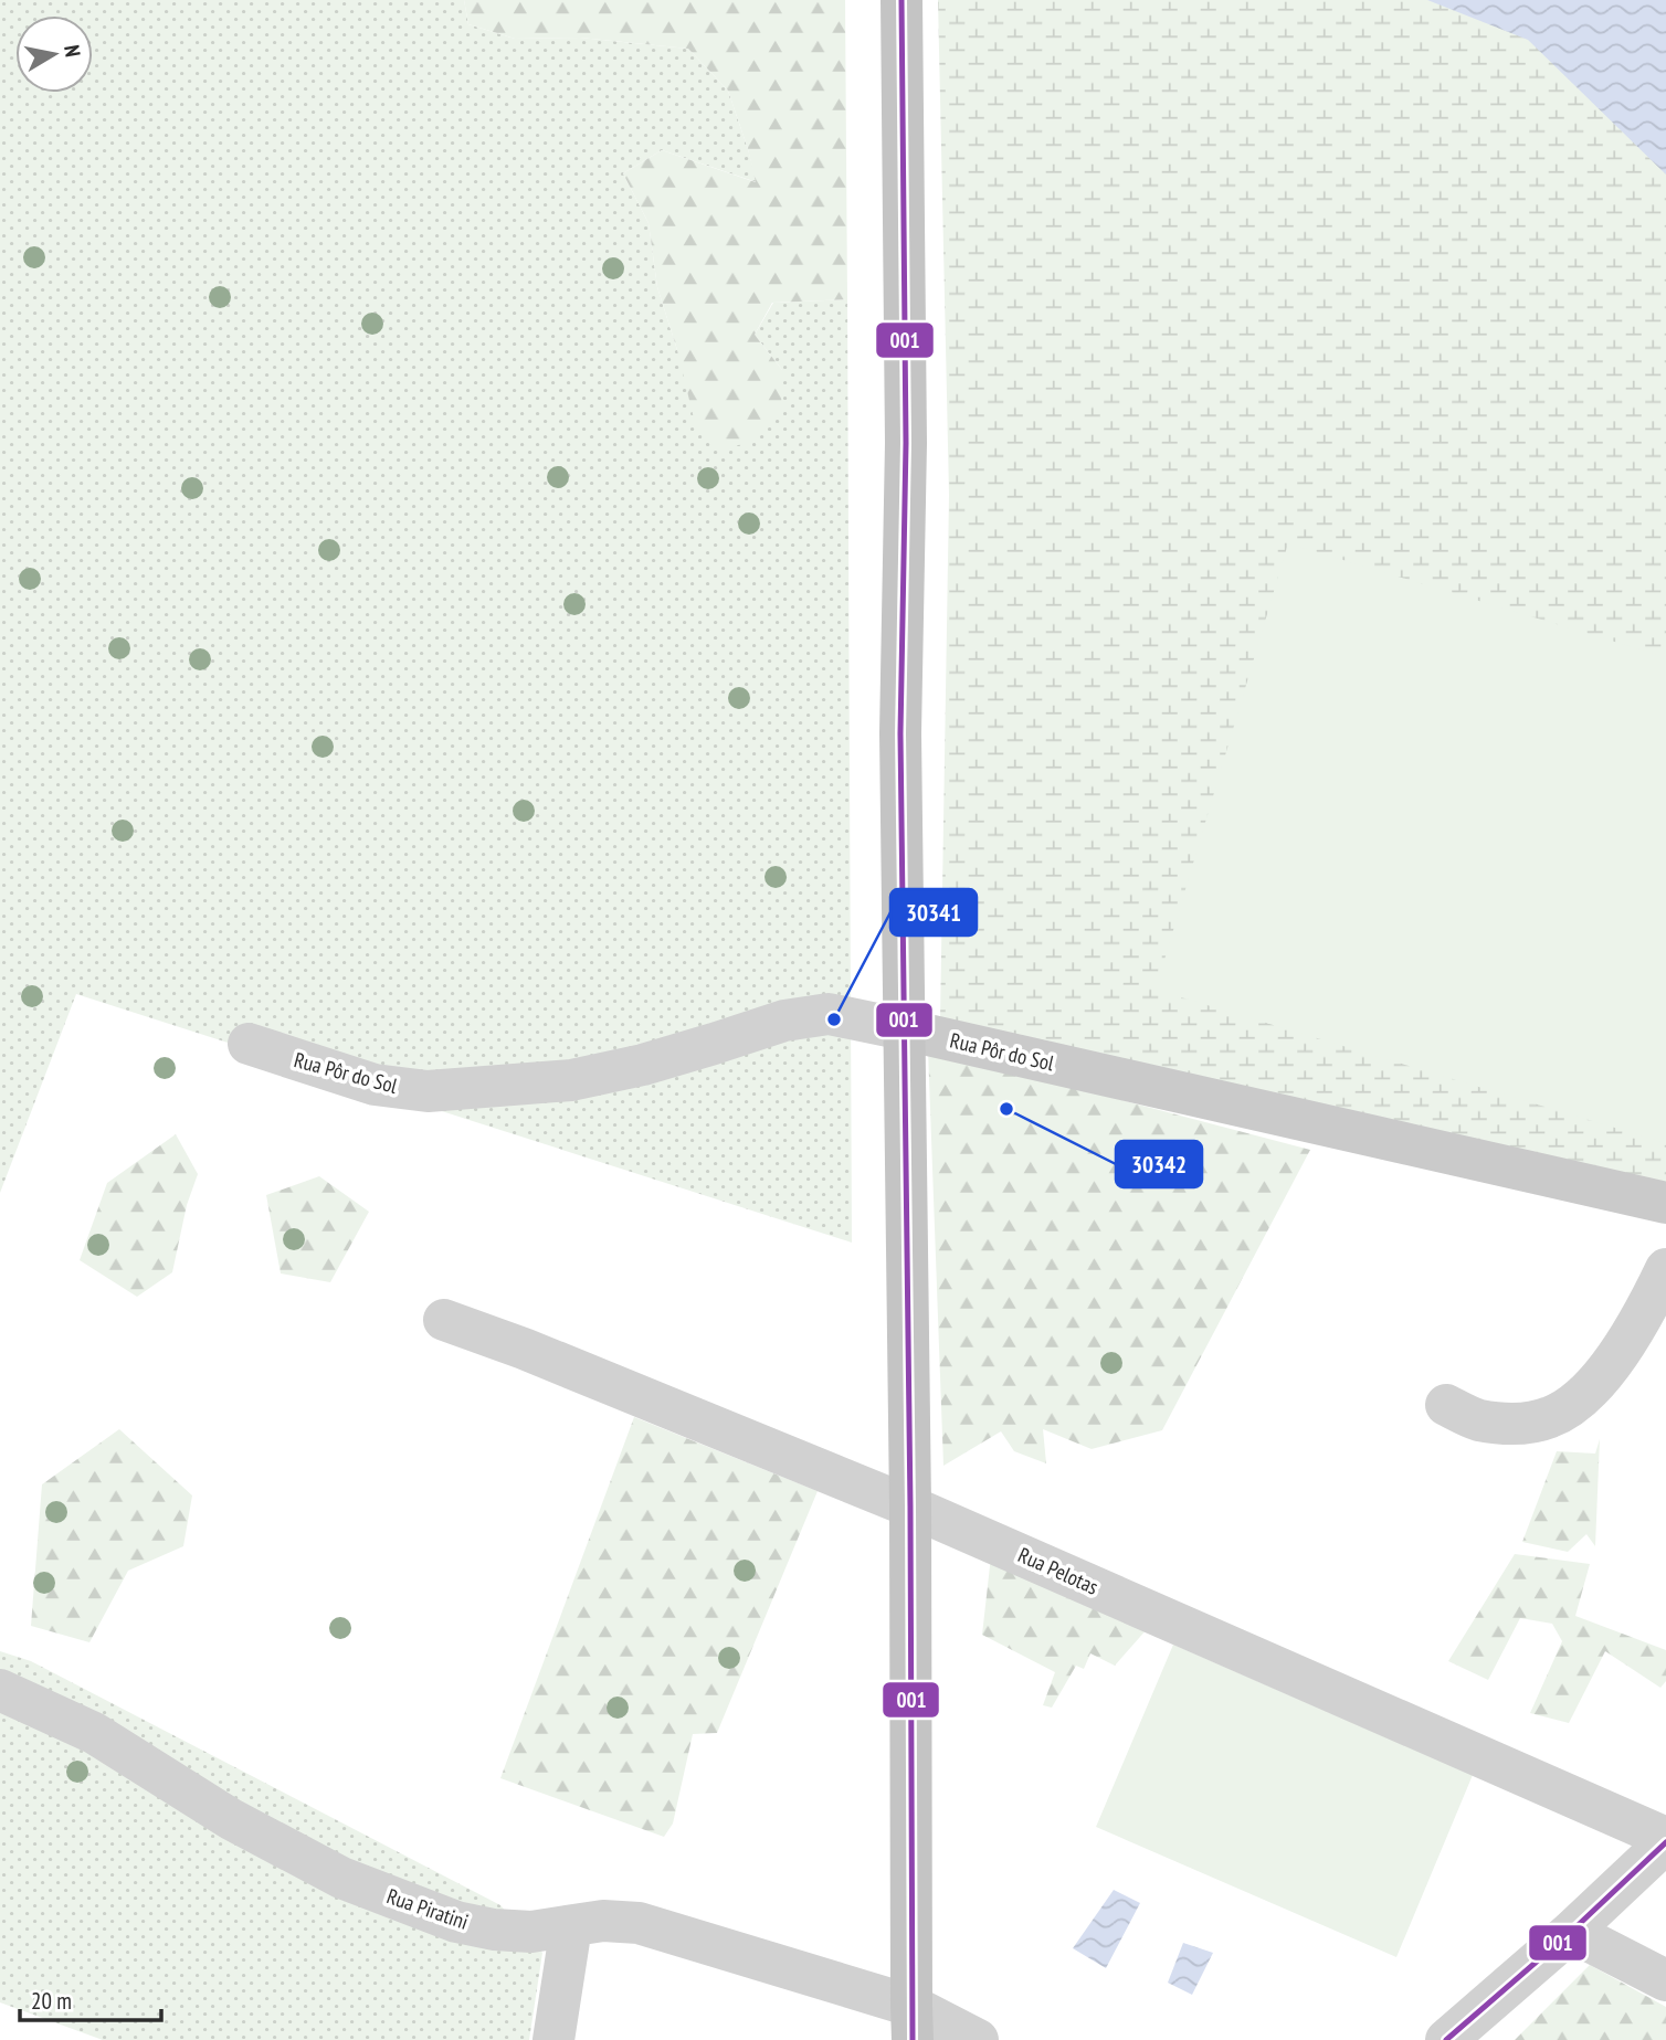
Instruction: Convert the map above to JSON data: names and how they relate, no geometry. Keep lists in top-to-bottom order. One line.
{"streets":{"main road":["Rua Pôr do Sol"],"street":["Rua Pelotas","Rua Piratini"]},"places":["30341","30342"],"lines":["transit line 001"],"scale_bar":"20 m","north":"right"}
